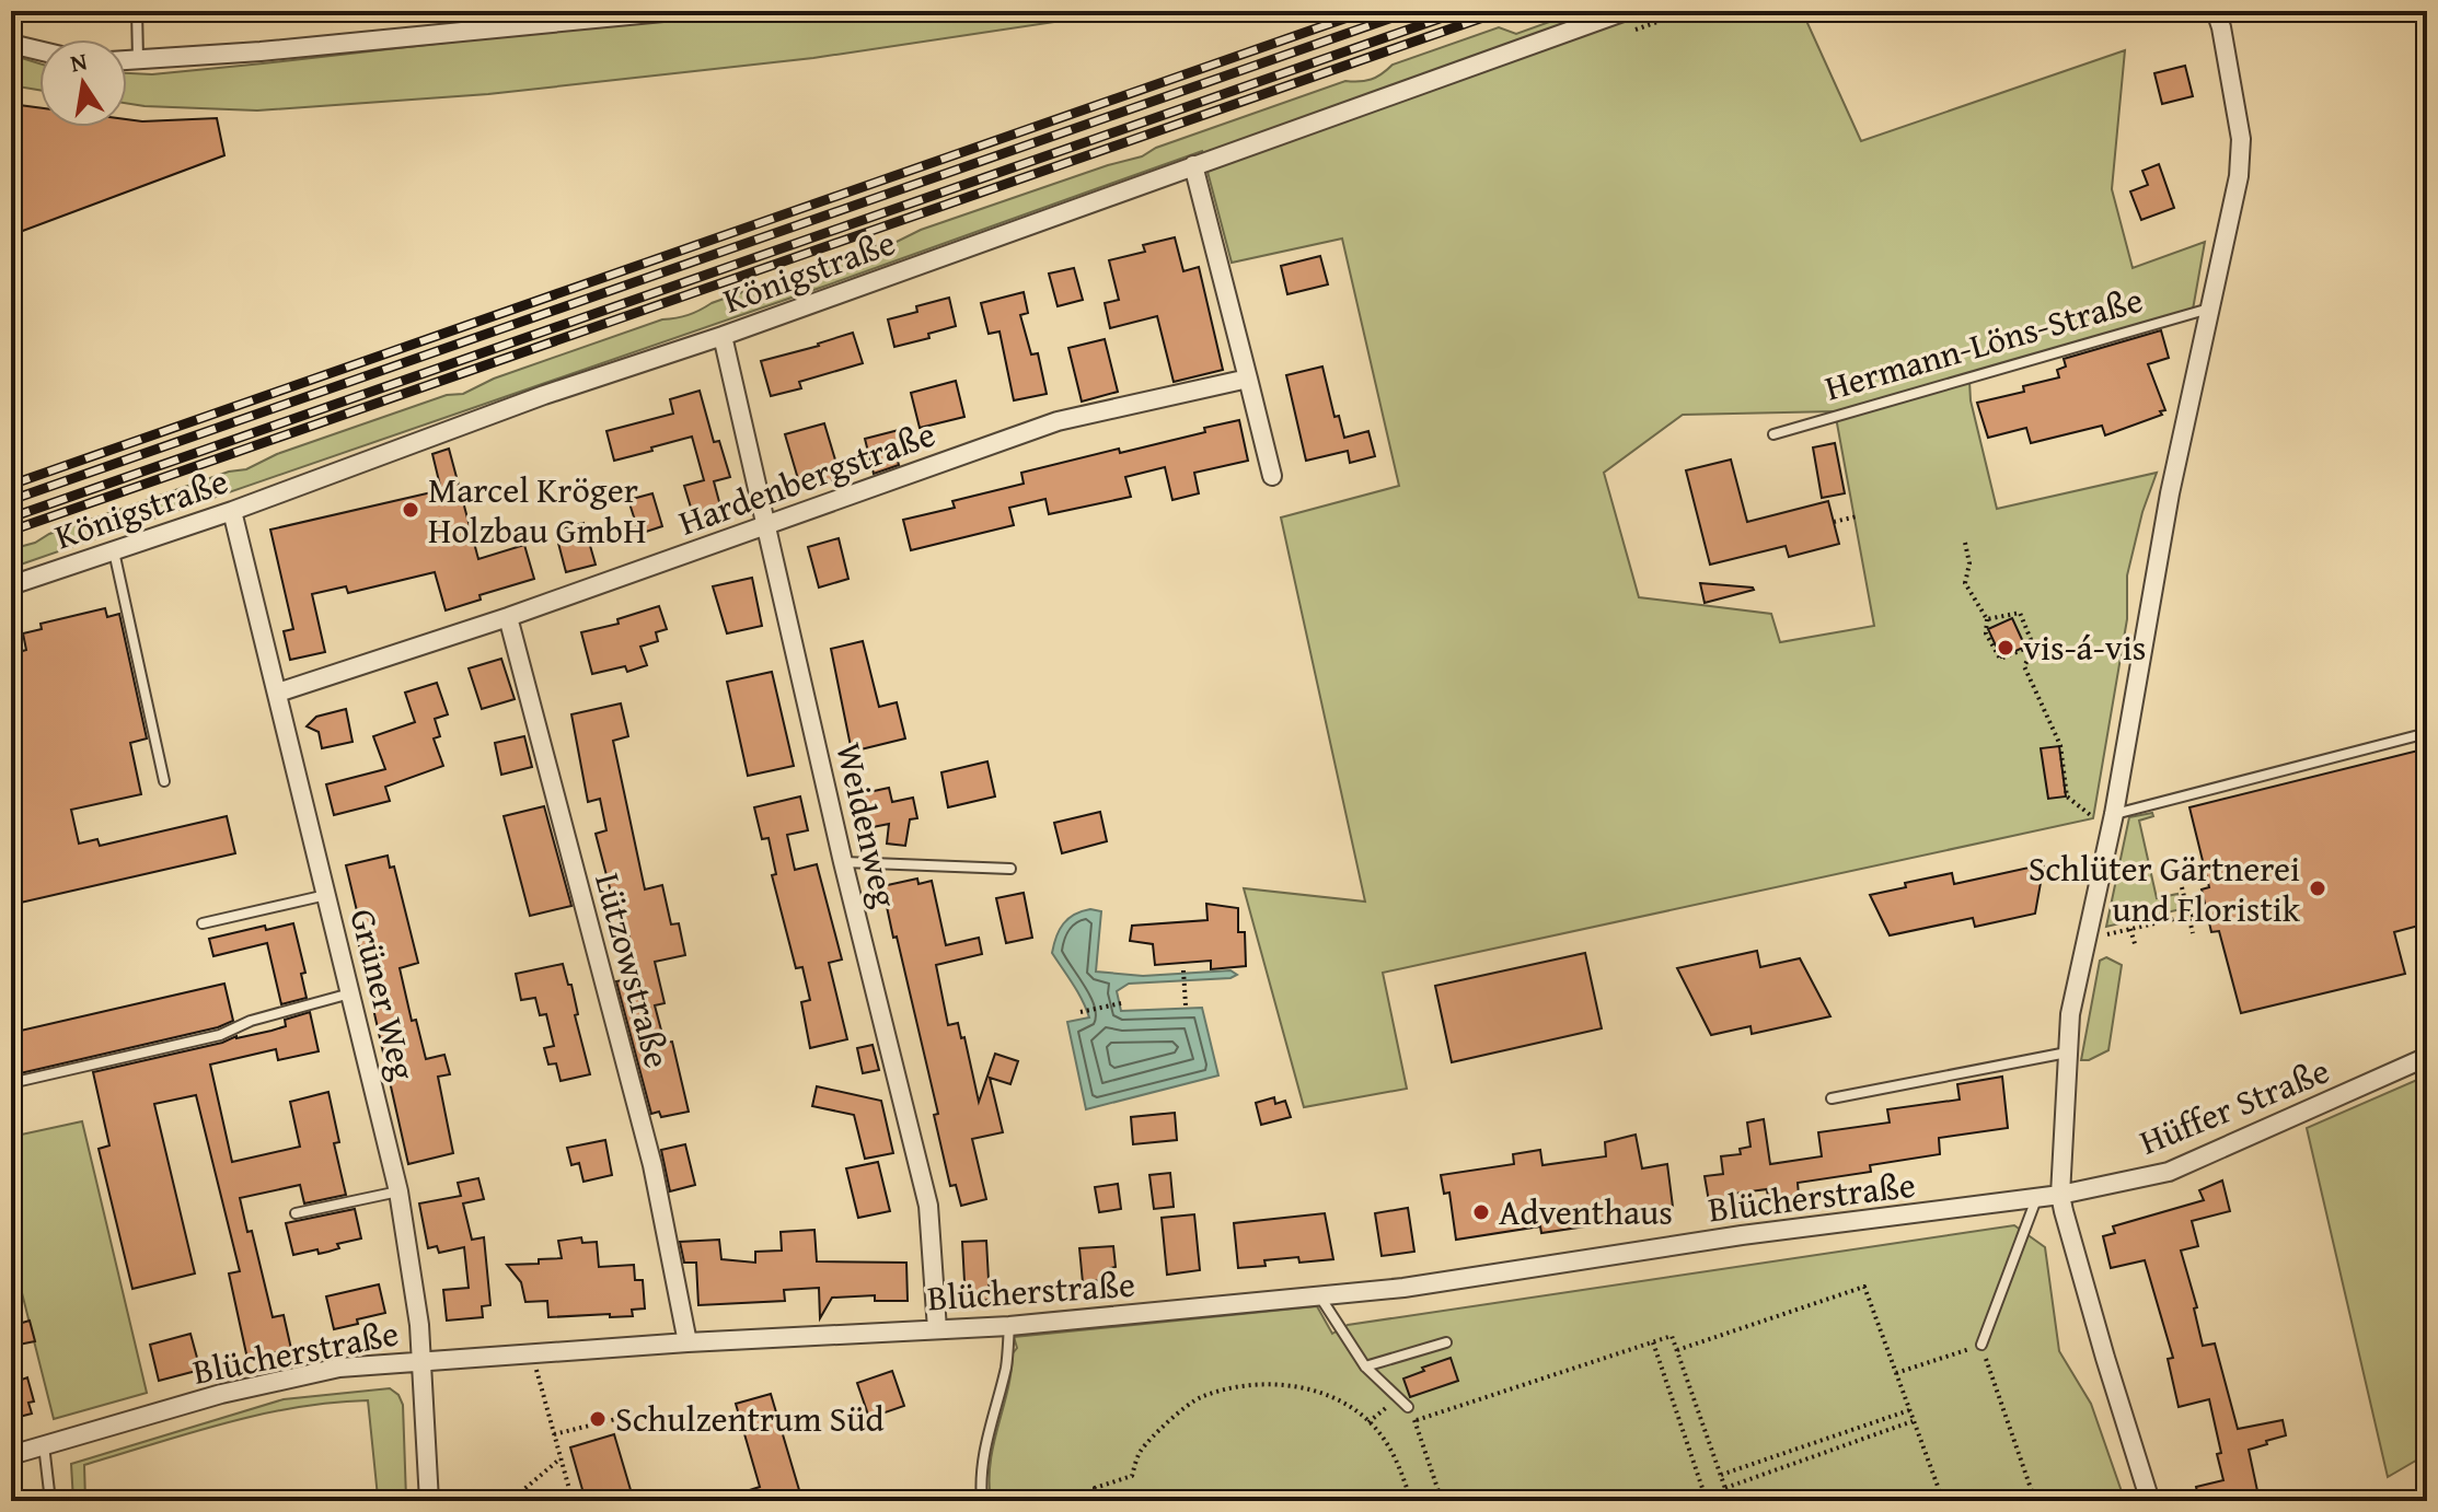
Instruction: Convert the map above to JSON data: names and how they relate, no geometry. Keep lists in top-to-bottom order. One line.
{"streets":{"street":["Königstraße","Hardenbergstraße","Weidenweg","Lützowstraße","Grüner Weg","Hüffer Straße","Blücherstraße"],"lane":["Hermann-Löns-Straße"]},"crossings":[["Königstraße","Weidenweg"],["Königstraße","Grüner Weg"],["Hardenbergstraße","Weidenweg"],["Hardenbergstraße","Lützowstraße"],["Hardenbergstraße","Grüner Weg"],["Weidenweg","Blücherstraße"],["Lützowstraße","Blücherstraße"],["Grüner Weg","Blücherstraße"],["Hüffer Straße","Blücherstraße"]],"places":["Marcel Kröger Holzbau GmbH","vis-á-vis","Schlüter Gärtnerei und Floristik","Adventhaus","Schulzentrum Süd"],"north":"top"}
